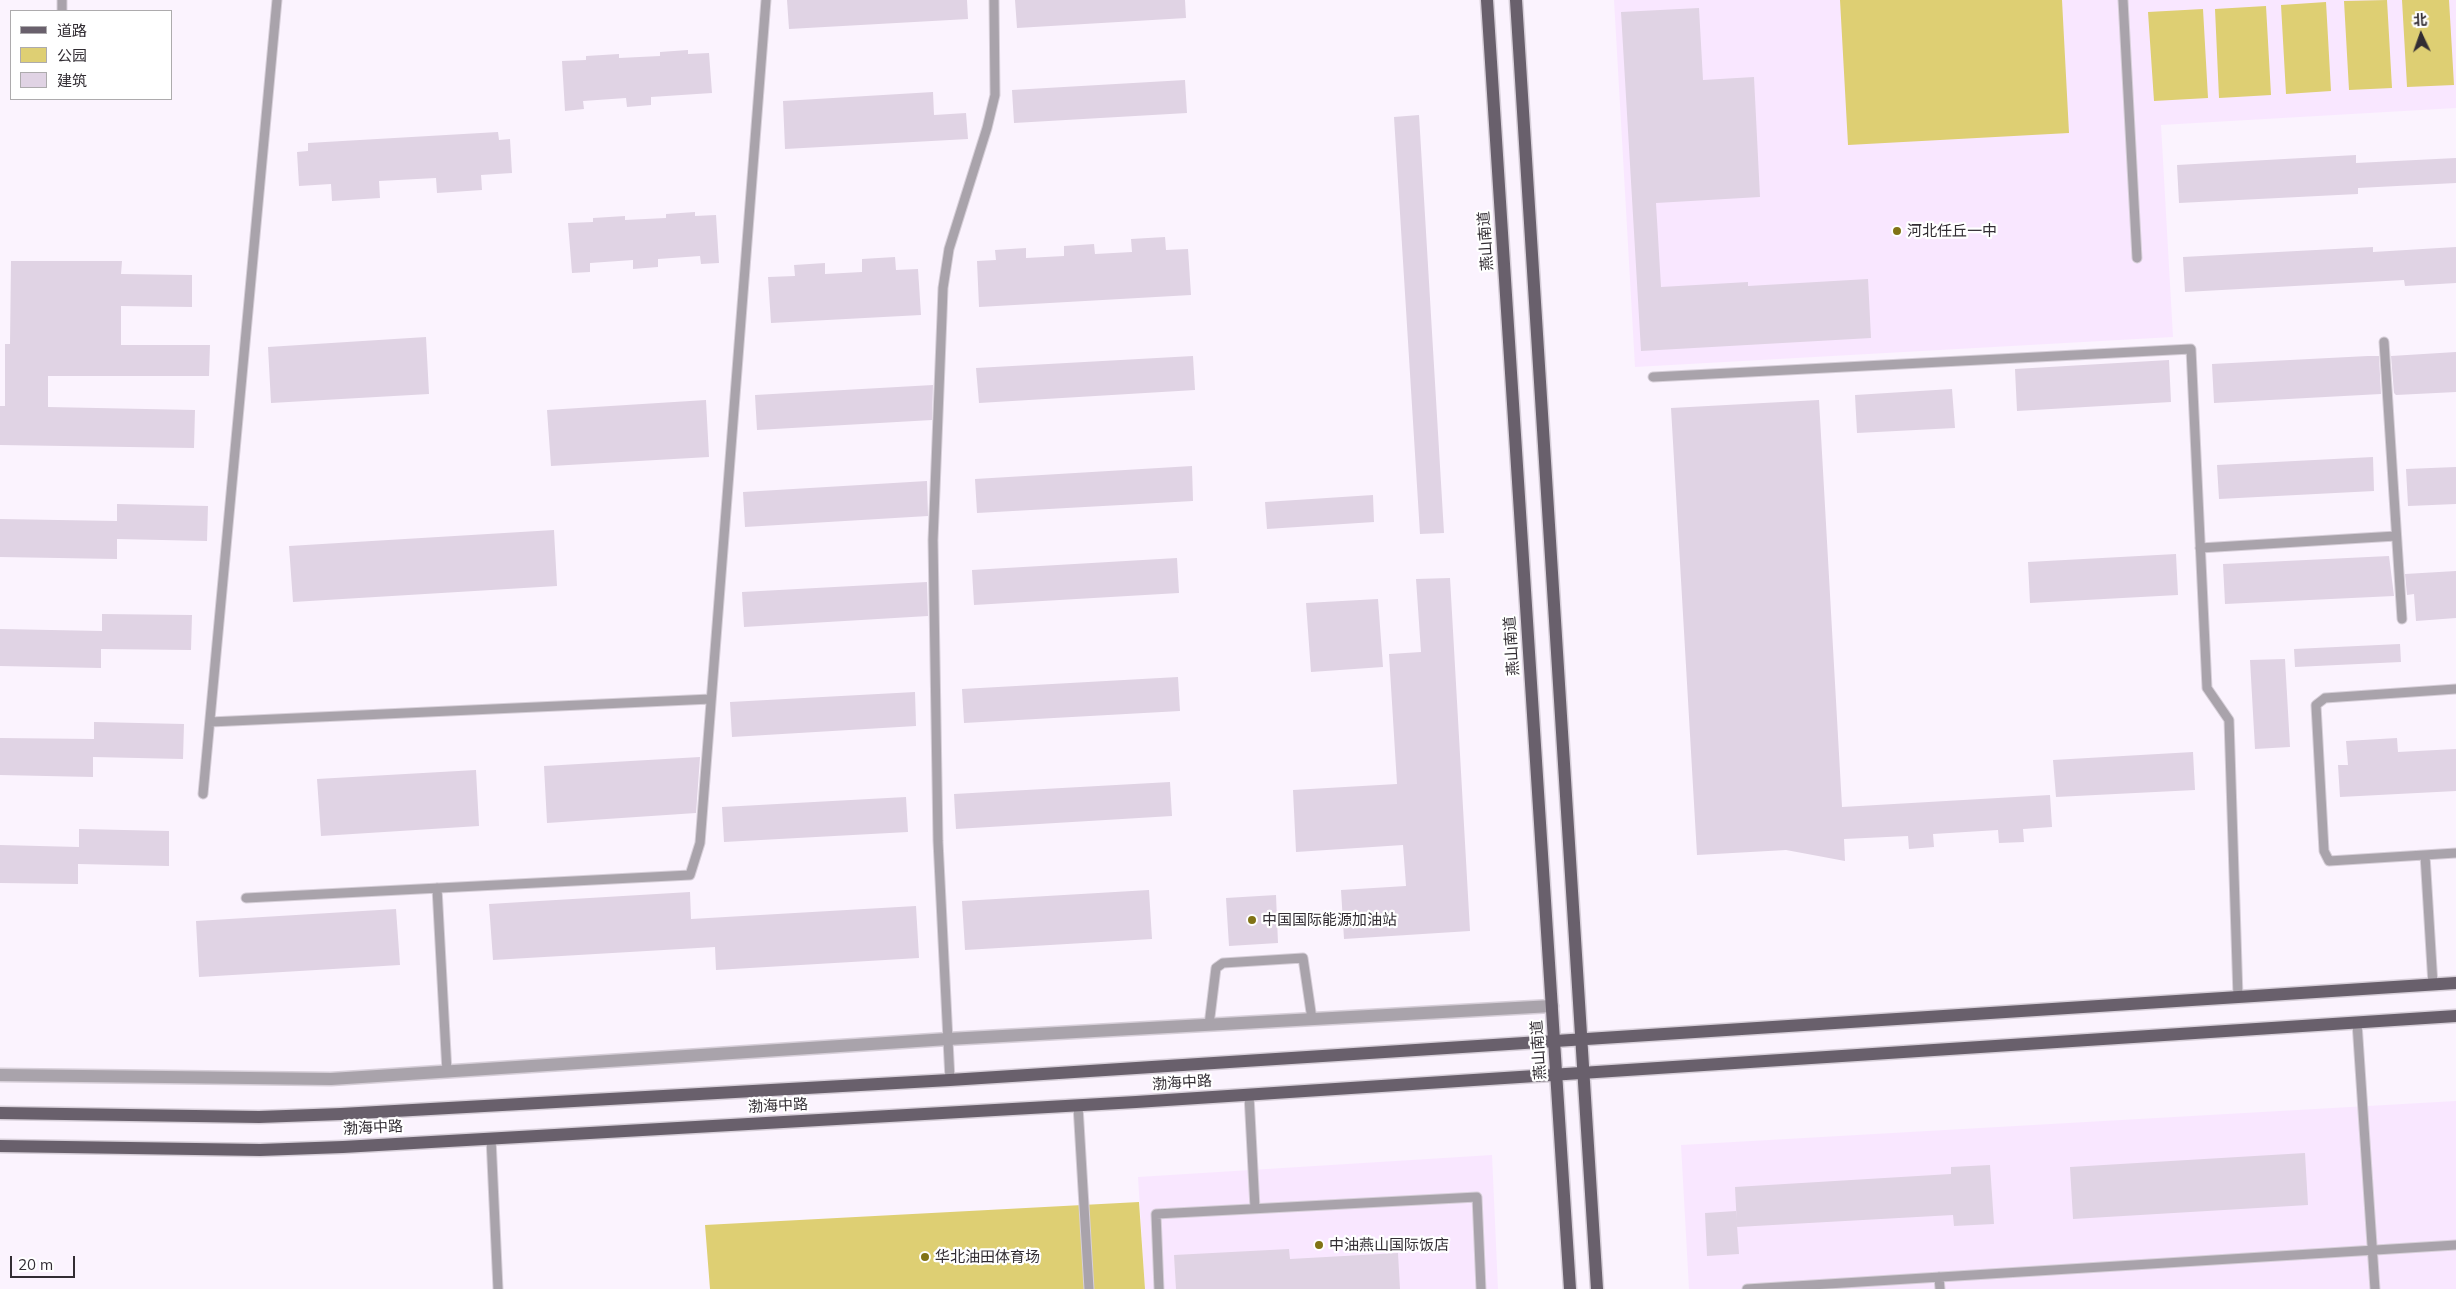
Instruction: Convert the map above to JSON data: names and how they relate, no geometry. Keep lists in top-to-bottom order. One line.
{"streets":{"main road":["燕山南道","渤海中路"]},"crossings":[["燕山南道","渤海中路"]],"places":["河北任丘一中","中国国际能源加油站","中油燕山国际饭店","华北油田体育场"],"legend":["道路","公园","建筑"],"scale_bar":"20 m","north":"top"}
